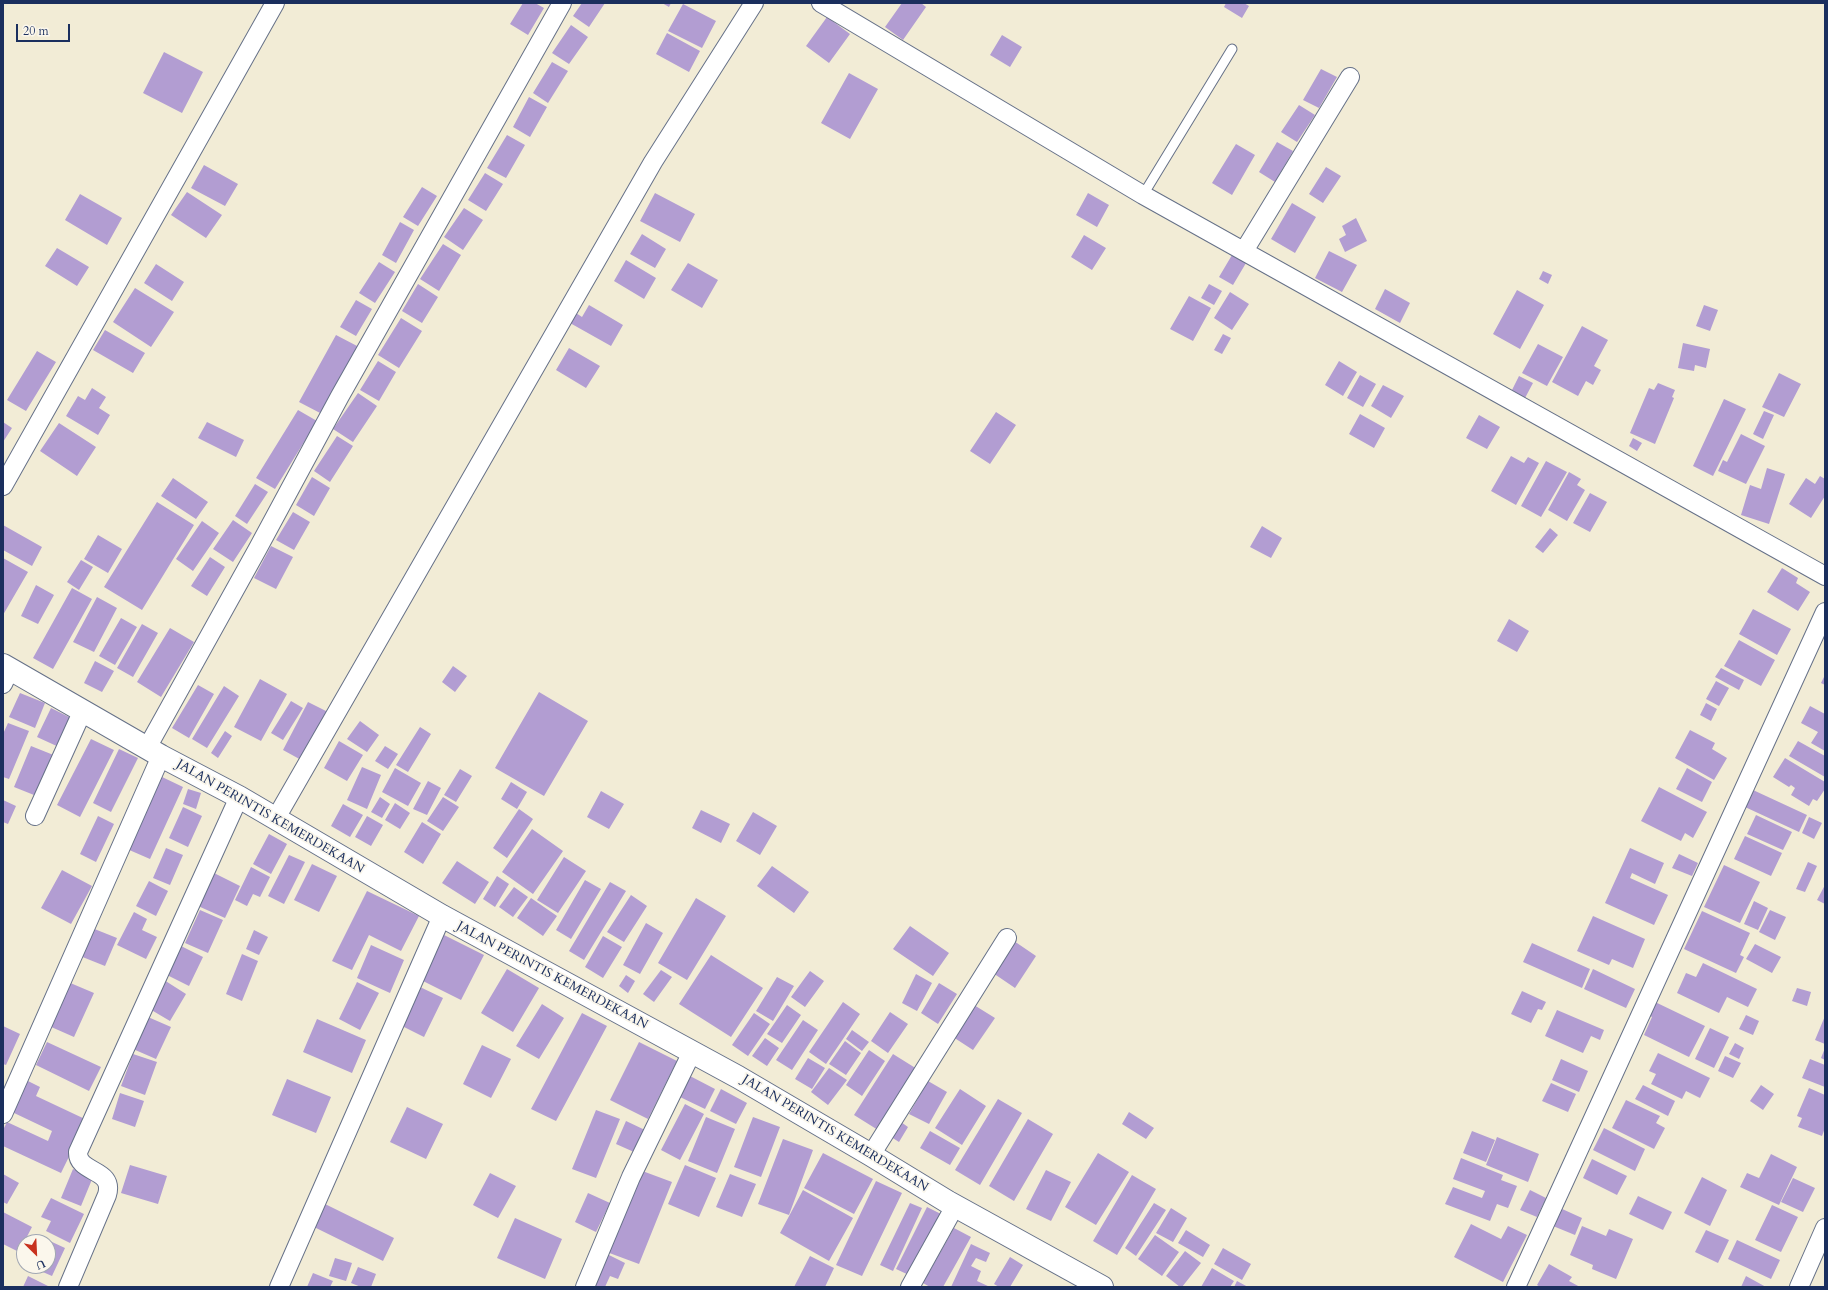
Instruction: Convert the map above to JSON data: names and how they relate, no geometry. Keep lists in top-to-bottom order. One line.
{"streets":{"street":["JALAN PERINTIS KEMERDEKAAN"]},"scale_bar":"20 m","north":"bottom right"}
